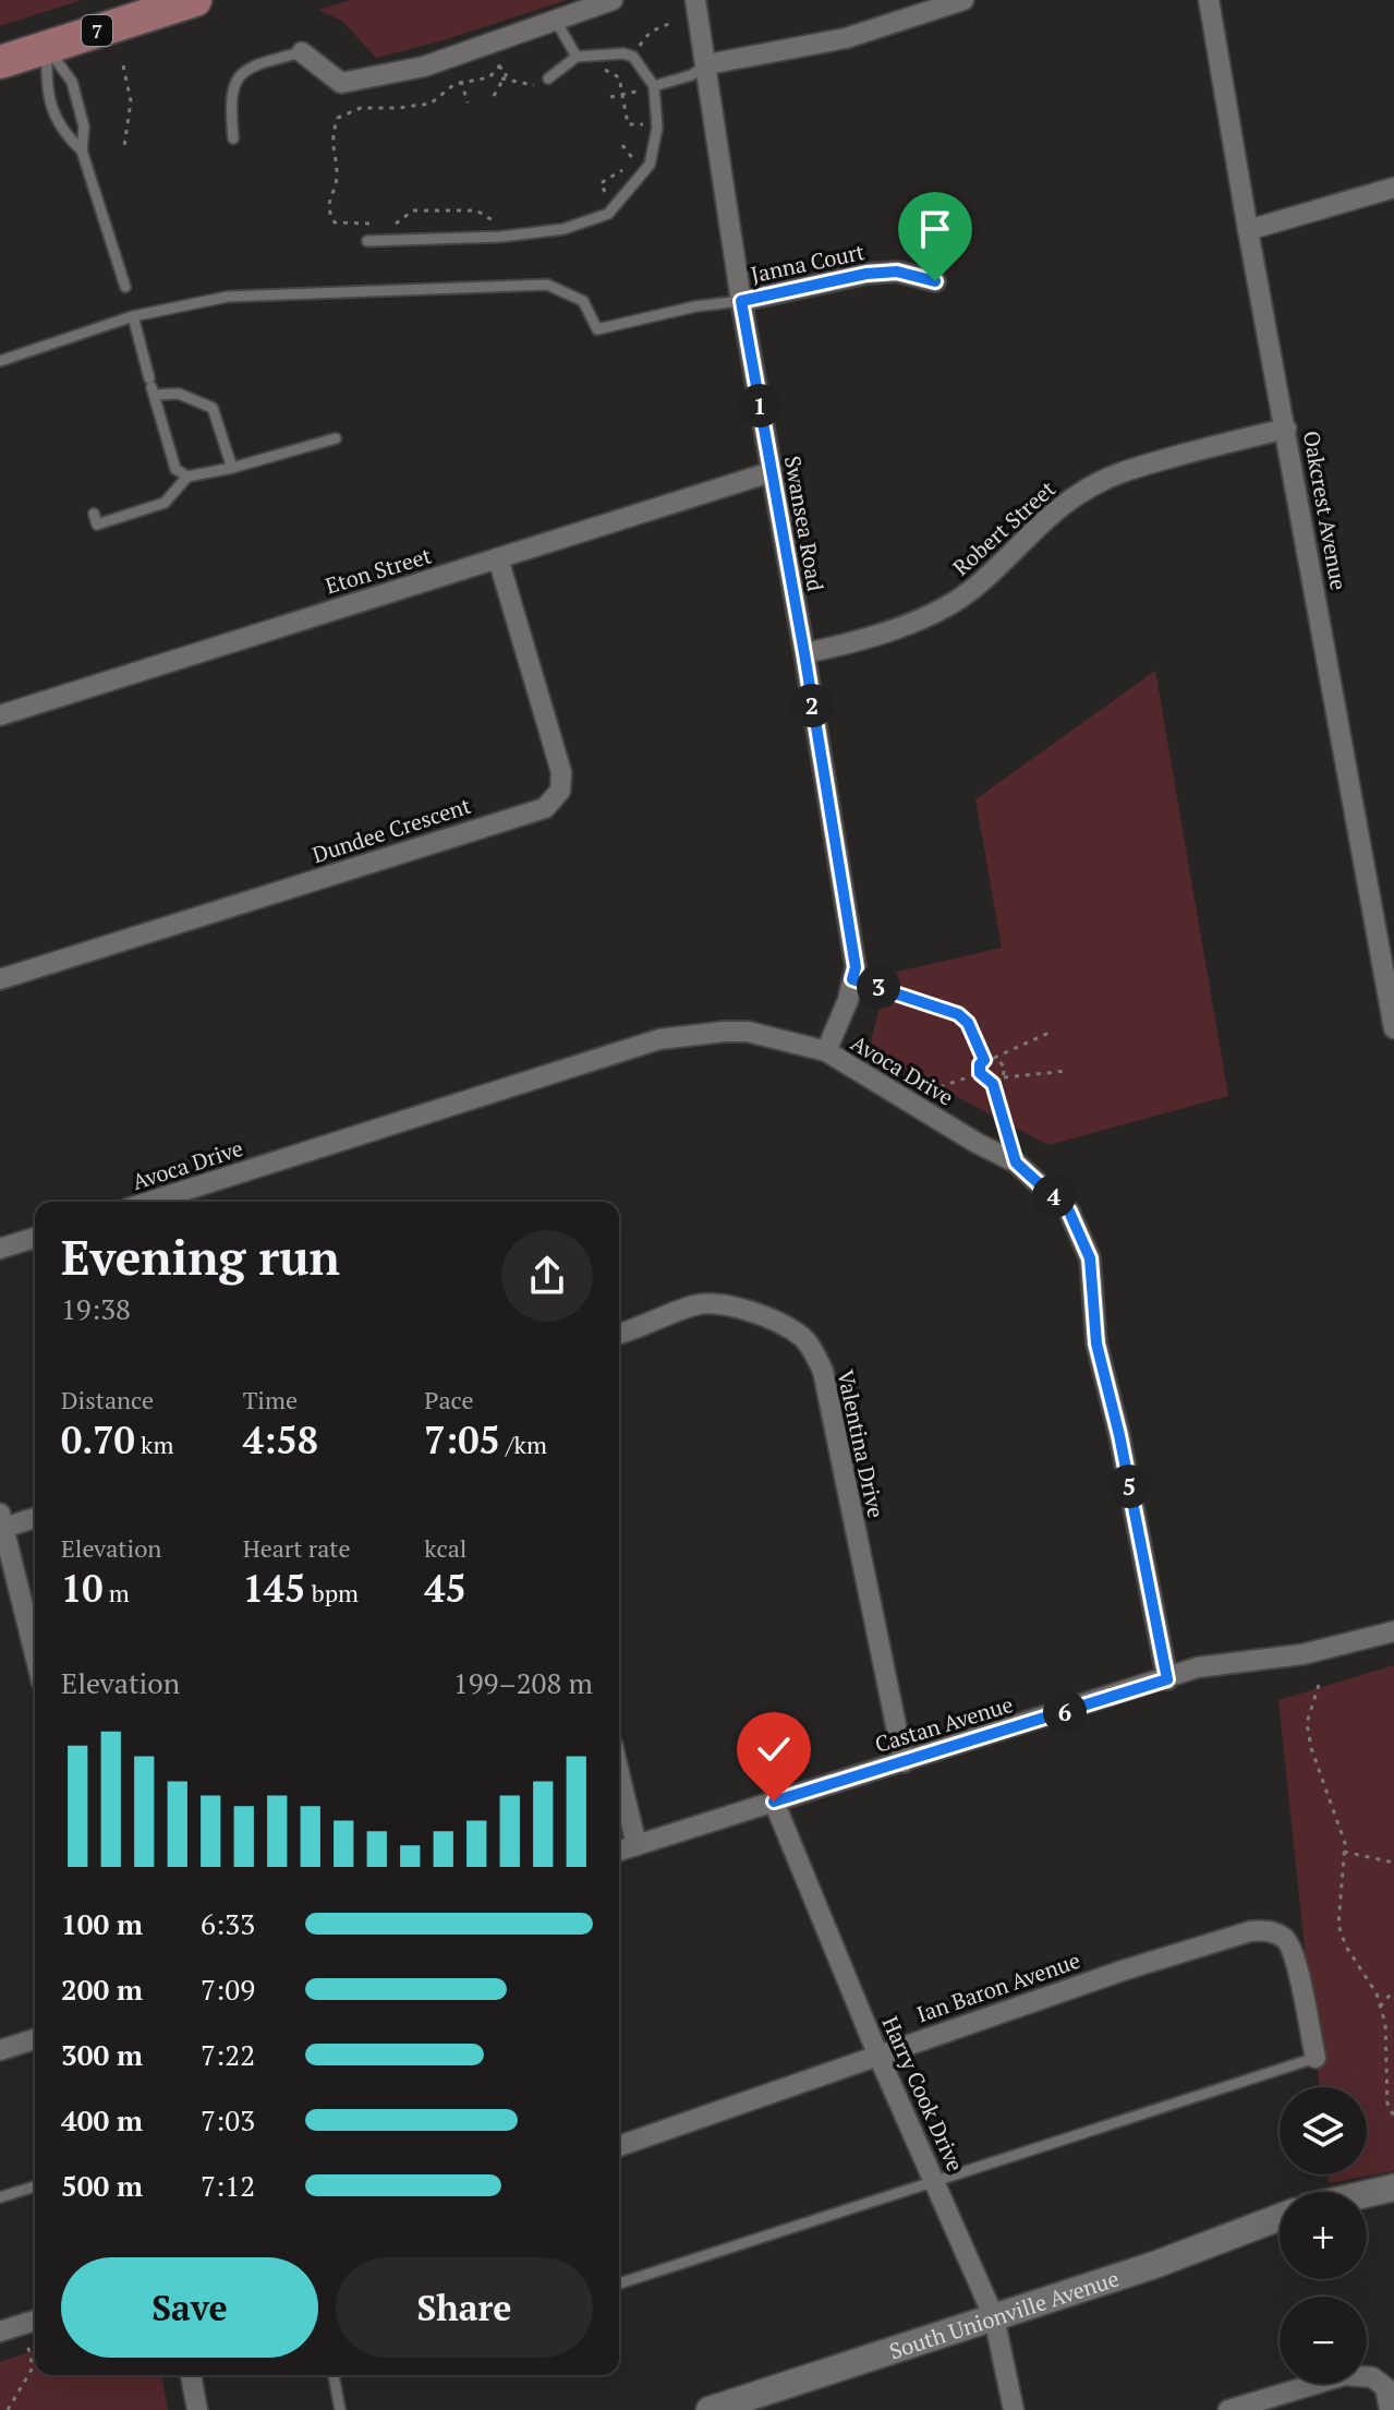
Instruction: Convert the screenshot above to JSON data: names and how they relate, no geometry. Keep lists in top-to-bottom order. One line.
{"streets":{"main road":["7"],"street":["Janna Court","Oakcrest Avenue","Swansea Road","Robert Street","Eton Street","Dundee Crescent","Avoca Drive","Valentina Drive","Castan Avenue","Ian Baron Avenue","Harry Cook Drive","South Unionville Avenue"]},"crossings":[["Janna Court","Swansea Road"],["Oakcrest Avenue","Robert Street"],["Swansea Road","Robert Street"],["Swansea Road","Eton Street"],["Swansea Road","Avoca Drive"],["Eton Street","Dundee Crescent"],["Avoca Drive","Castan Avenue"],["Valentina Drive","Castan Avenue"],["Castan Avenue","Harry Cook Drive"],["Ian Baron Avenue","Harry Cook Drive"],["Harry Cook Drive","South Unionville Avenue"]],"page":{"pins":["1","2","3","4","5","6"],"heading":["Evening run","19:38"],"stats":[["Distance","0.70 km"],["Time","4:58"],["Pace","7:05 /km"],["Elevation","10 m"],["Heart rate","145 bpm"],["kcal","45"]],"chart":["Elevation","199–208 m"],"list":[{"name":"100 m","note":"6:33"},{"name":"200 m","note":"7:09"},{"name":"300 m","note":"7:22"},{"name":"400 m","note":"7:03"},{"name":"500 m","note":"7:12"}],"map_buttons":["+","−"],"buttons":["Save","Share"]}}
